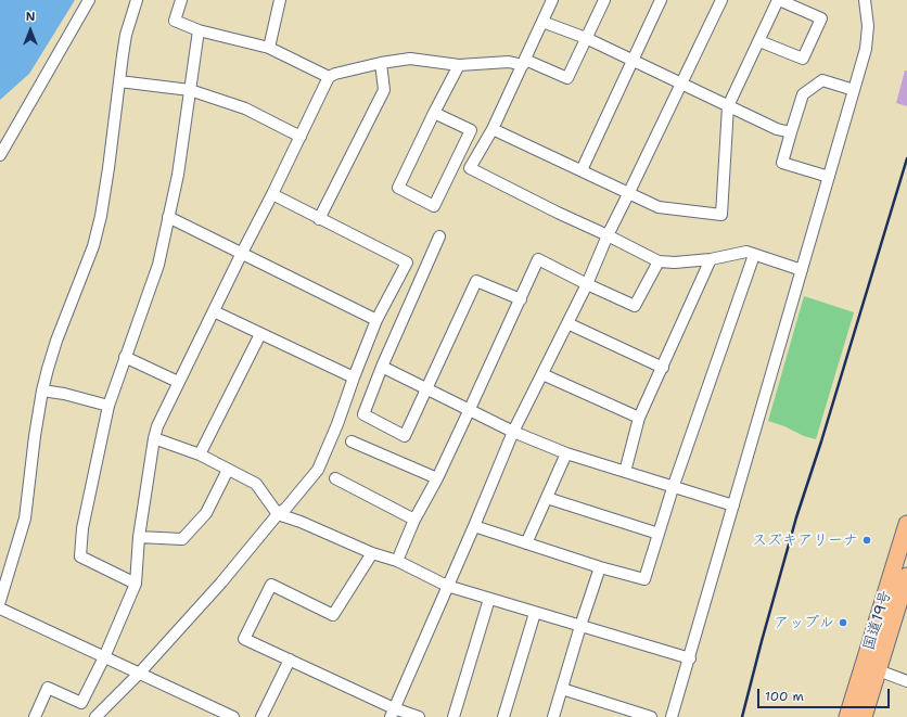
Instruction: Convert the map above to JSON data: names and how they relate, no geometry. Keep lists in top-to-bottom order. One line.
{"streets":{"highway":["国道19号"]},"places":["スズキアリーナ","アップル"],"scale_bar":"100 m","north":"top"}
